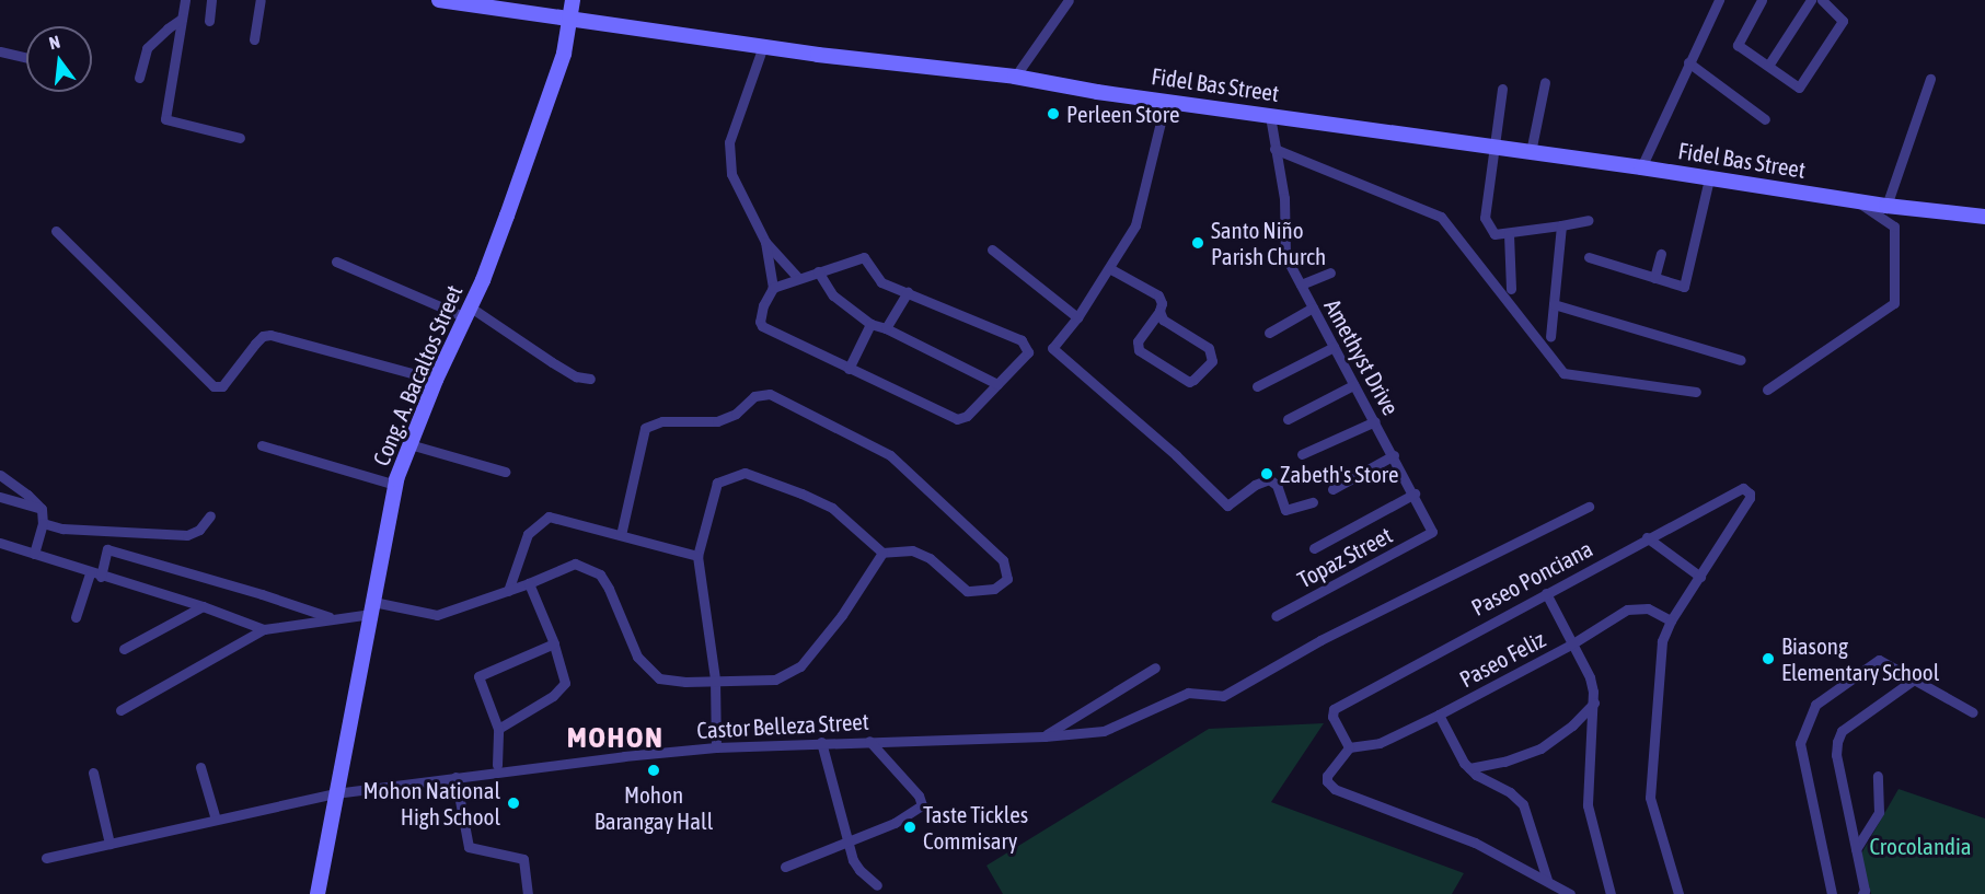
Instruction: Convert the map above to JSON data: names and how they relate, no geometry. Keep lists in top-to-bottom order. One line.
{"streets":{"street":["Fidel Bas Street","Amethyst Drive","Cong. A. Bacaltos Street","Topaz Street","Paseo Ponciana","Paseo Feliz","Castor Belleza Street"]},"crossings":[["Fidel Bas Street","Amethyst Drive"],["Fidel Bas Street","Cong. A. Bacaltos Street"],["Amethyst Drive","Topaz Street"],["Cong. A. Bacaltos Street","Castor Belleza Street"],["Paseo Ponciana","Paseo Feliz"]],"districts":["MOHON"],"parks":["Crocolandia"],"places":["Perleen Store","Santo Niño Parish Church","Zabeth's Store","Biasong Elementary School","Mohon Barangay Hall","Mohon National High School","Taste Tickles Commisary"],"north":"top"}
